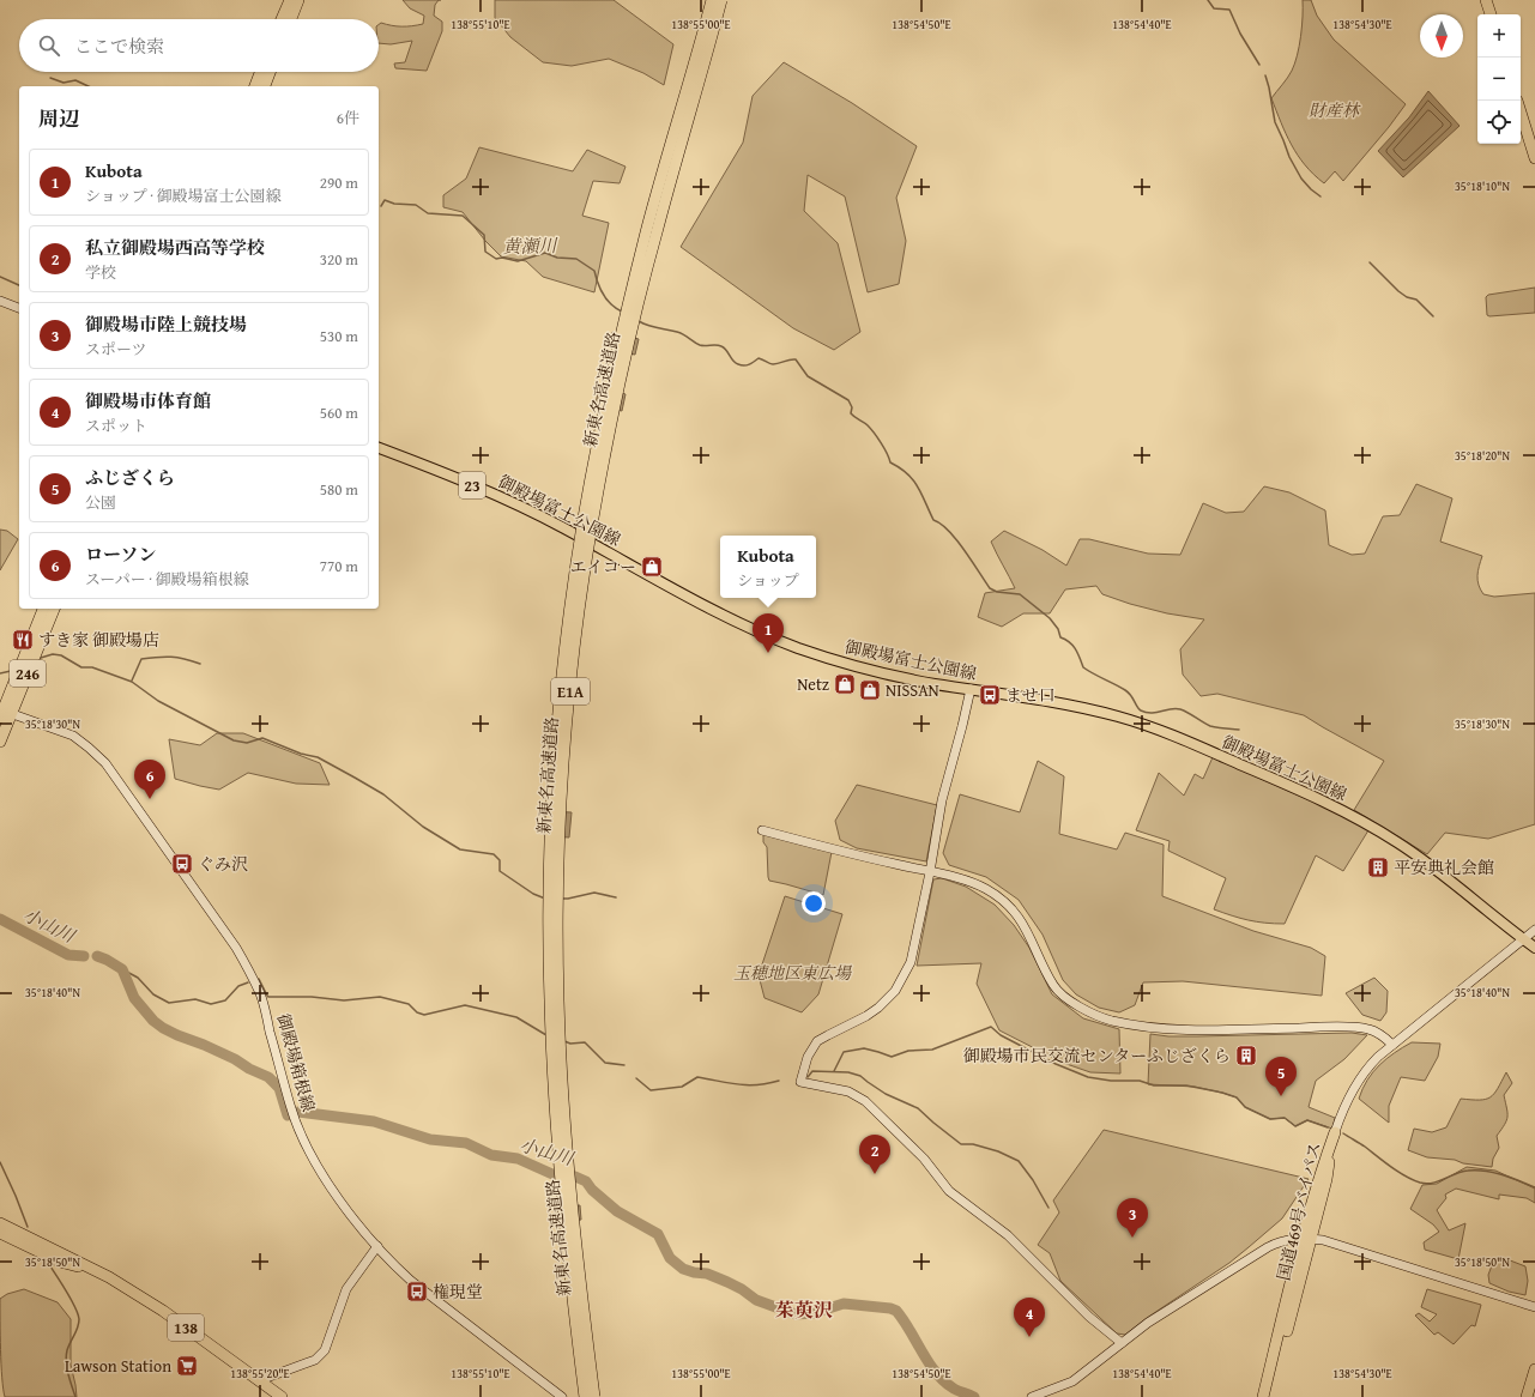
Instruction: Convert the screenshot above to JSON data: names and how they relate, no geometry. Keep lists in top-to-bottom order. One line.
{"streets":{"highway":["新東名高速道路","246","E1A","国道469号バイパス","138"],"main road":["23","御殿場富士公園線"],"street":["御殿場箱根線"]},"crossings":[["246","御殿場箱根線"]],"districts":["茱萸沢"],"water":["黄瀬川","小山川"],"parks":["財産林","玉穂地区東広場"],"places":{"shop":["エイコー","Netz","NISSAN"],"restaurant":["すき家 御殿場店"],"bus stop":["ませ口","ぐみ沢","権現堂"],"building":["平安典礼会館","御殿場市民交流センターふじざくら"],"supermarket":["Lawson Station"]},"north":"bottom","page":{"map_buttons":["+","−"],"search":"ここで検索","heading":["周辺","6件"],"list":[{"mark":"1","name":"Kubota","note":"ショップ · 御殿場富士公園線","value":"290 m"},{"mark":"2","name":"私立御殿場西高等学校","note":"学校","value":"320 m"},{"mark":"3","name":"御殿場市陸上競技場","note":"スポーツ","value":"530 m"},{"mark":"4","name":"御殿場市体育館","note":"スポット","value":"560 m"},{"mark":"5","name":"ふじざくら","note":"公園","value":"580 m"},{"mark":"6","name":"ローソン","note":"スーパー · 御殿場箱根線","value":"770 m"}],"popup":["Kubota","ショップ"],"pins":["1","6","5","2","3","4"]},"coordinates":["138°55'10\"E","138°55'00\"E","138°54'50\"E","138°54'40\"E","138°54'30\"E","35°18'10\"N","35°18'20\"N","35°18'30\"N","35°18'40\"N","35°18'50\"N","138°55'20\"E"]}
